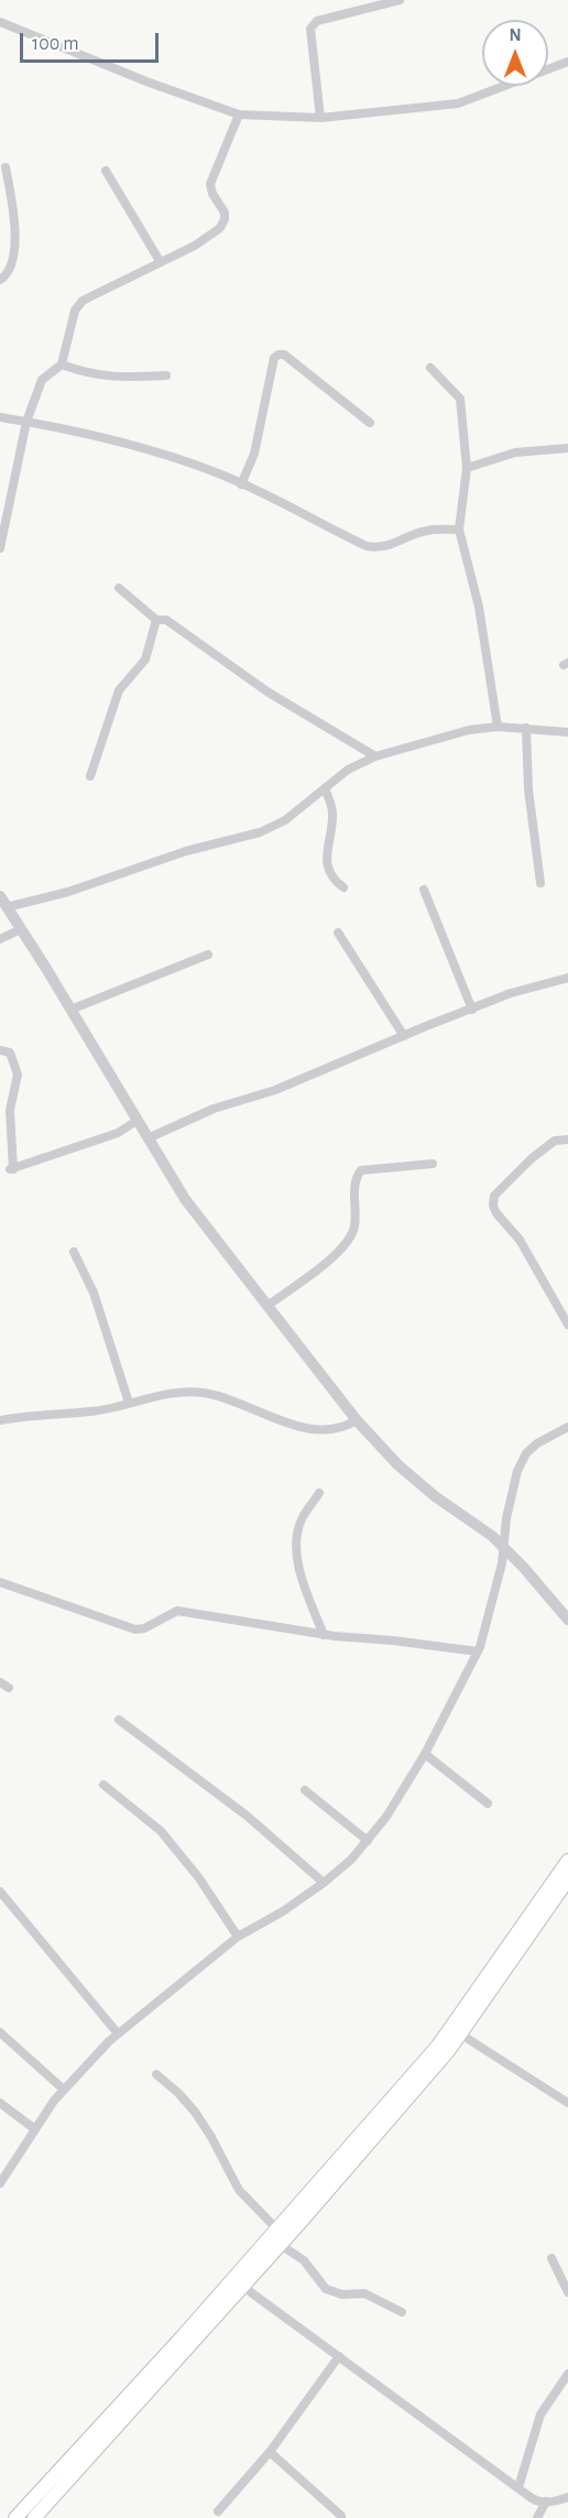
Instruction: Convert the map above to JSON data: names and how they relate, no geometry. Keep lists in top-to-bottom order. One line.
{"scale_bar":"100 m","north":"top"}
